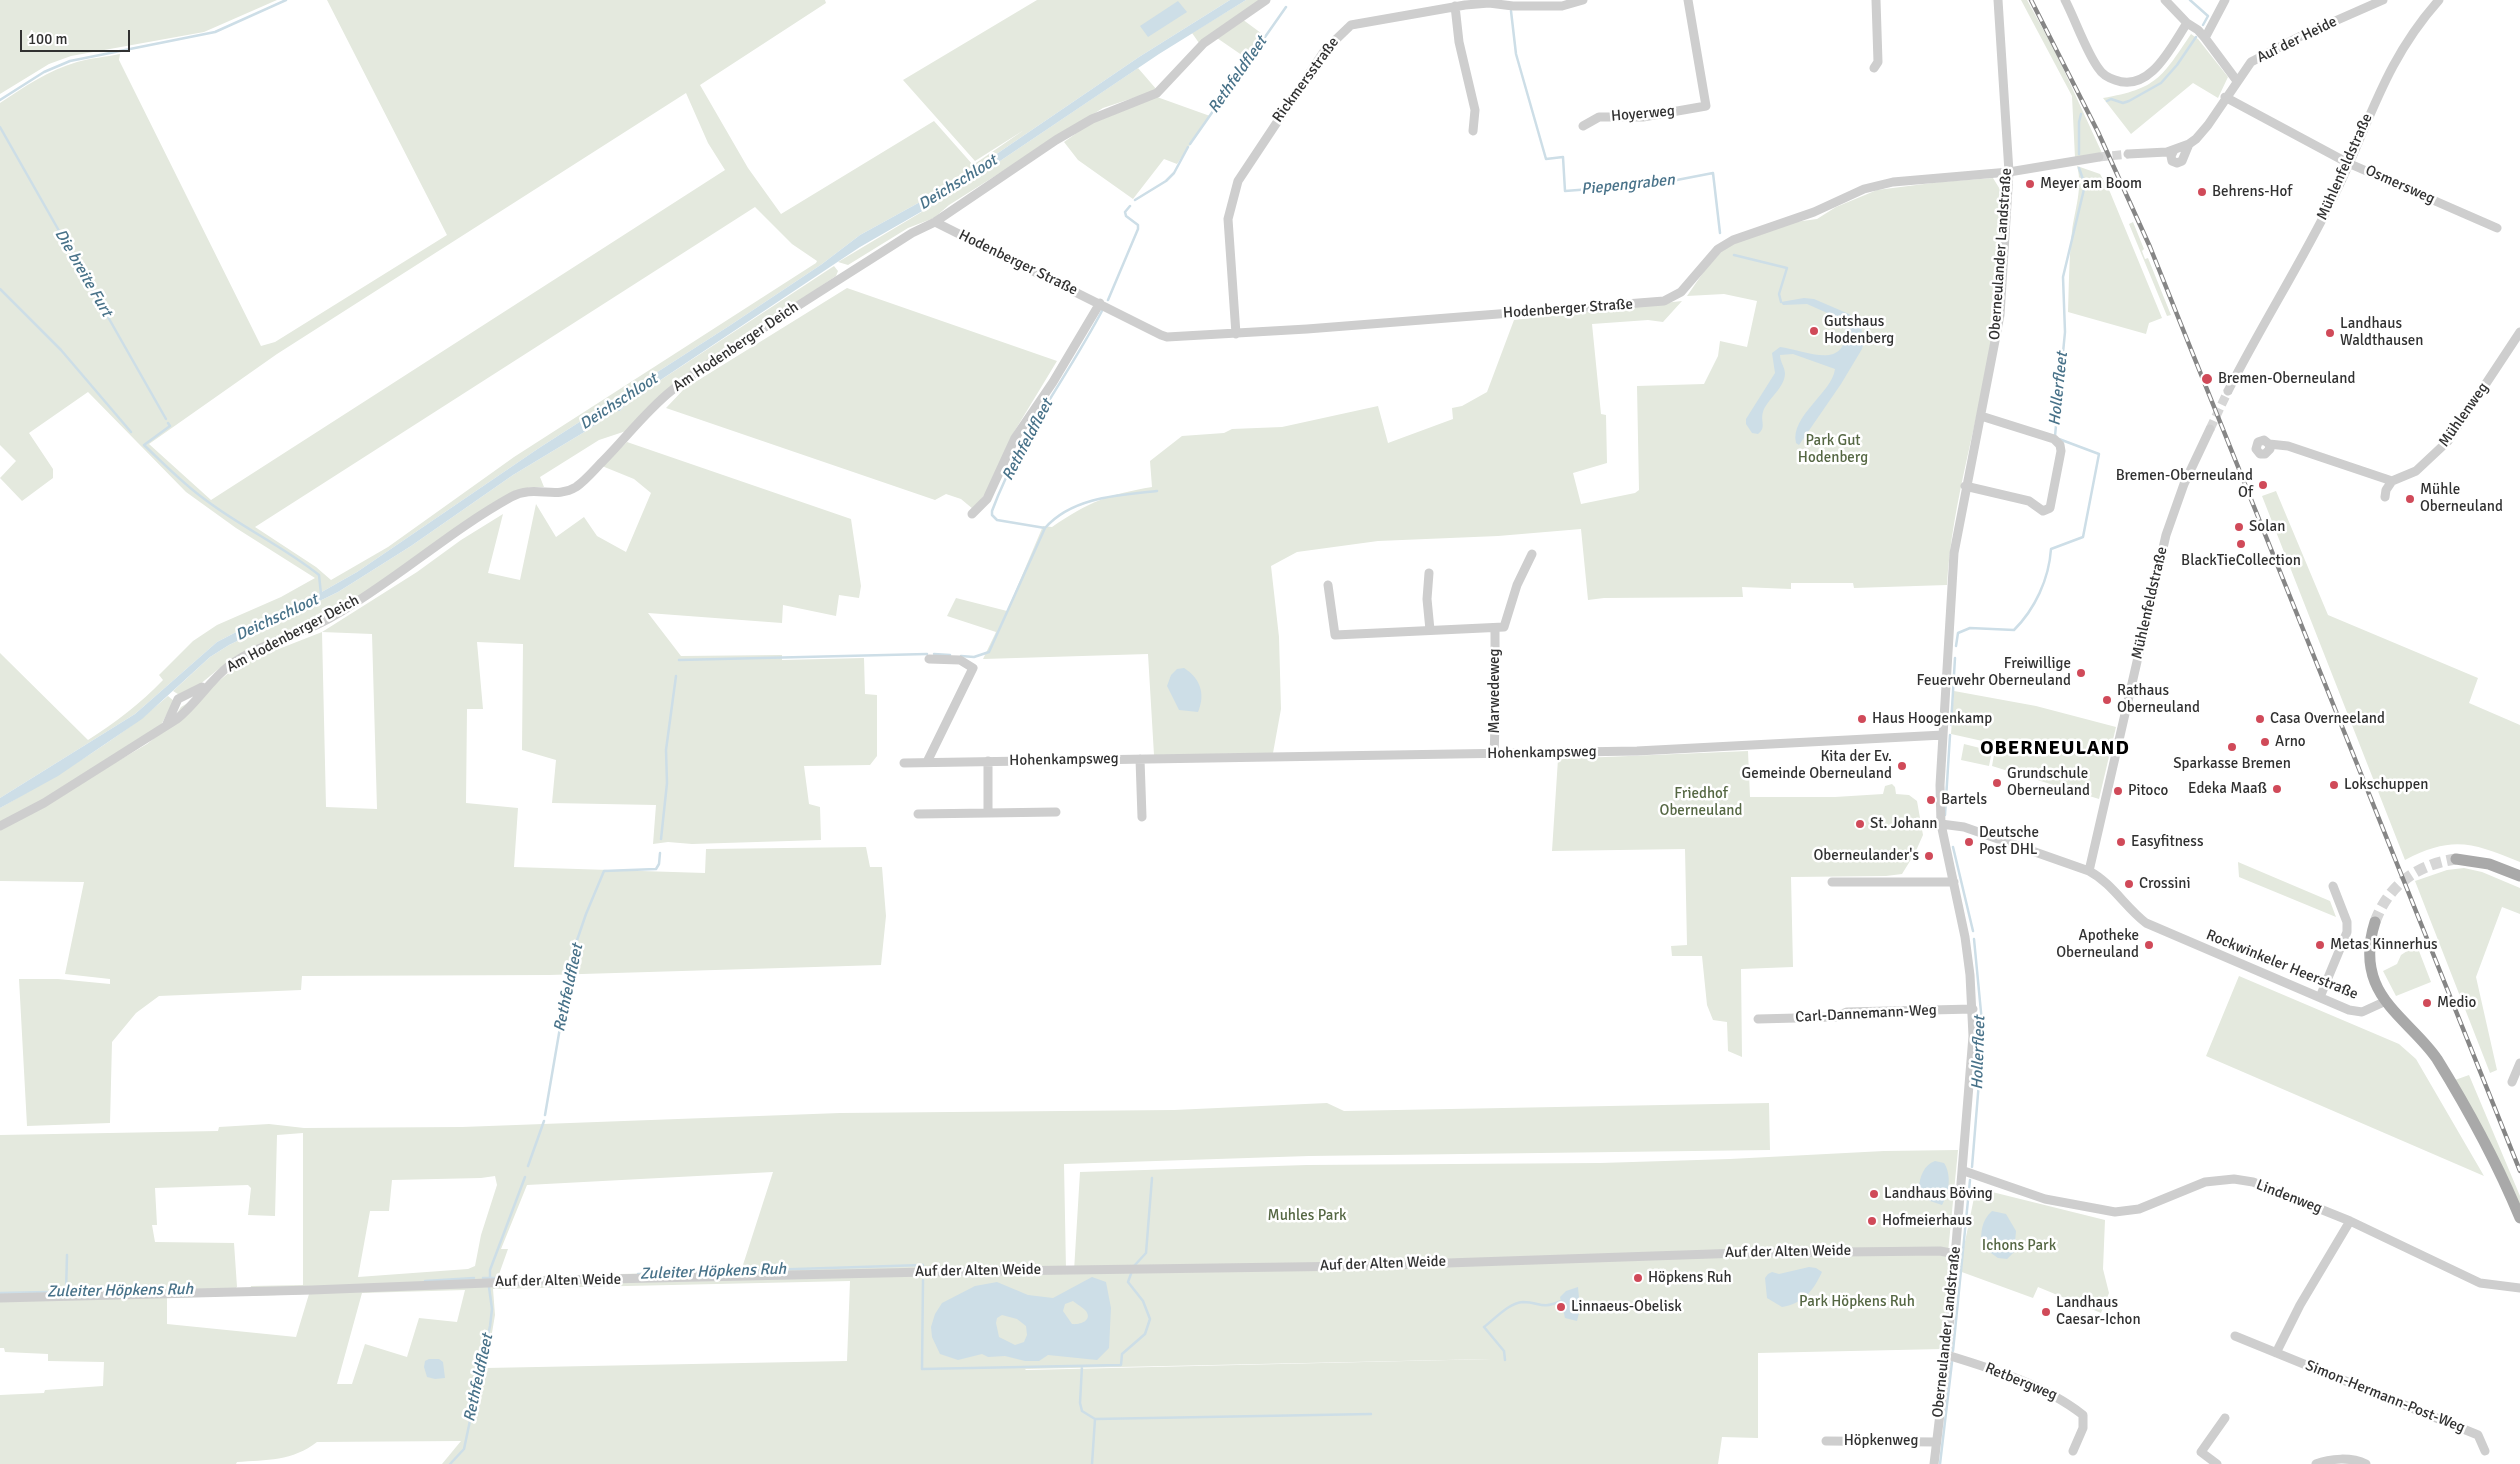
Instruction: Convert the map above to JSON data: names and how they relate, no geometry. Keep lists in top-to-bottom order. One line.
{"streets":{"street":["Auf der Heide","Rickmersstraße","Hoyerweg","Mühlenfeldstraße","Osmersweg","Oberneulander Landstraße","Hodenberger Straße","Am Hodenberger Deich","Mühlenweg","Marwedeweg","Hohenkampsweg","Rockwinkeler Heerstraße","Carl-Dannemann-Weg","Lindenweg","Auf der Alten Weide","Retbergweg","Simon-Hermann-Post-Weg","Höpkenweg"]},"crossings":[["Auf der Heide","Osmersweg"],["Rickmersstraße","Hodenberger Straße"],["Mühlenfeldstraße","Osmersweg"],["Mühlenfeldstraße","Rockwinkeler Heerstraße"],["Oberneulander Landstraße","Hodenberger Straße"],["Oberneulander Landstraße","Hohenkampsweg"],["Oberneulander Landstraße","Rockwinkeler Heerstraße"],["Oberneulander Landstraße","Carl-Dannemann-Weg"],["Oberneulander Landstraße","Lindenweg"],["Oberneulander Landstraße","Auf der Alten Weide"],["Oberneulander Landstraße","Retbergweg"],["Oberneulander Landstraße","Höpkenweg"],["Hodenberger Straße","Am Hodenberger Deich"],["Marwedeweg","Hohenkampsweg"]],"districts":["OBERNEULAND"],"water":["Rethfeldfleet","Deichschloot","Piepengraben","Die breite Furt","Hollerfleet","Zuleiter Höpkens Ruh"],"parks":["Park Gut Hodenberg","Friedhof Oberneuland","Muhles Park","Ichons Park","Park Höpkens Ruh"],"places":["Meyer am Boom","Behrens-Hof","Gutshaus Hodenberg","Landhaus Waldthausen","Bremen-Oberneuland","Bremen-Oberneuland Of","Mühle Oberneuland","Solan","BlackTieCollection","Freiwillige Feuerwehr Oberneuland","Rathaus Oberneuland","Haus Hoogenkamp","Casa Overneeland","Arno","Sparkasse Bremen","Kita der Ev. Gemeinde Oberneuland","Grundschule Oberneuland","Lokschuppen","Edeka Maaß","Pitoco","Bartels","St. Johann","Deutsche Post DHL","Easyfitness","Oberneulander's","Crossini","Apotheke Oberneuland","Metas Kinnerhus","Medio","Landhaus Böving","Hofmeierhaus","Höpkens Ruh","Linnaeus-Obelisk","Landhaus Caesar-Ichon"],"scale_bar":"100 m"}
